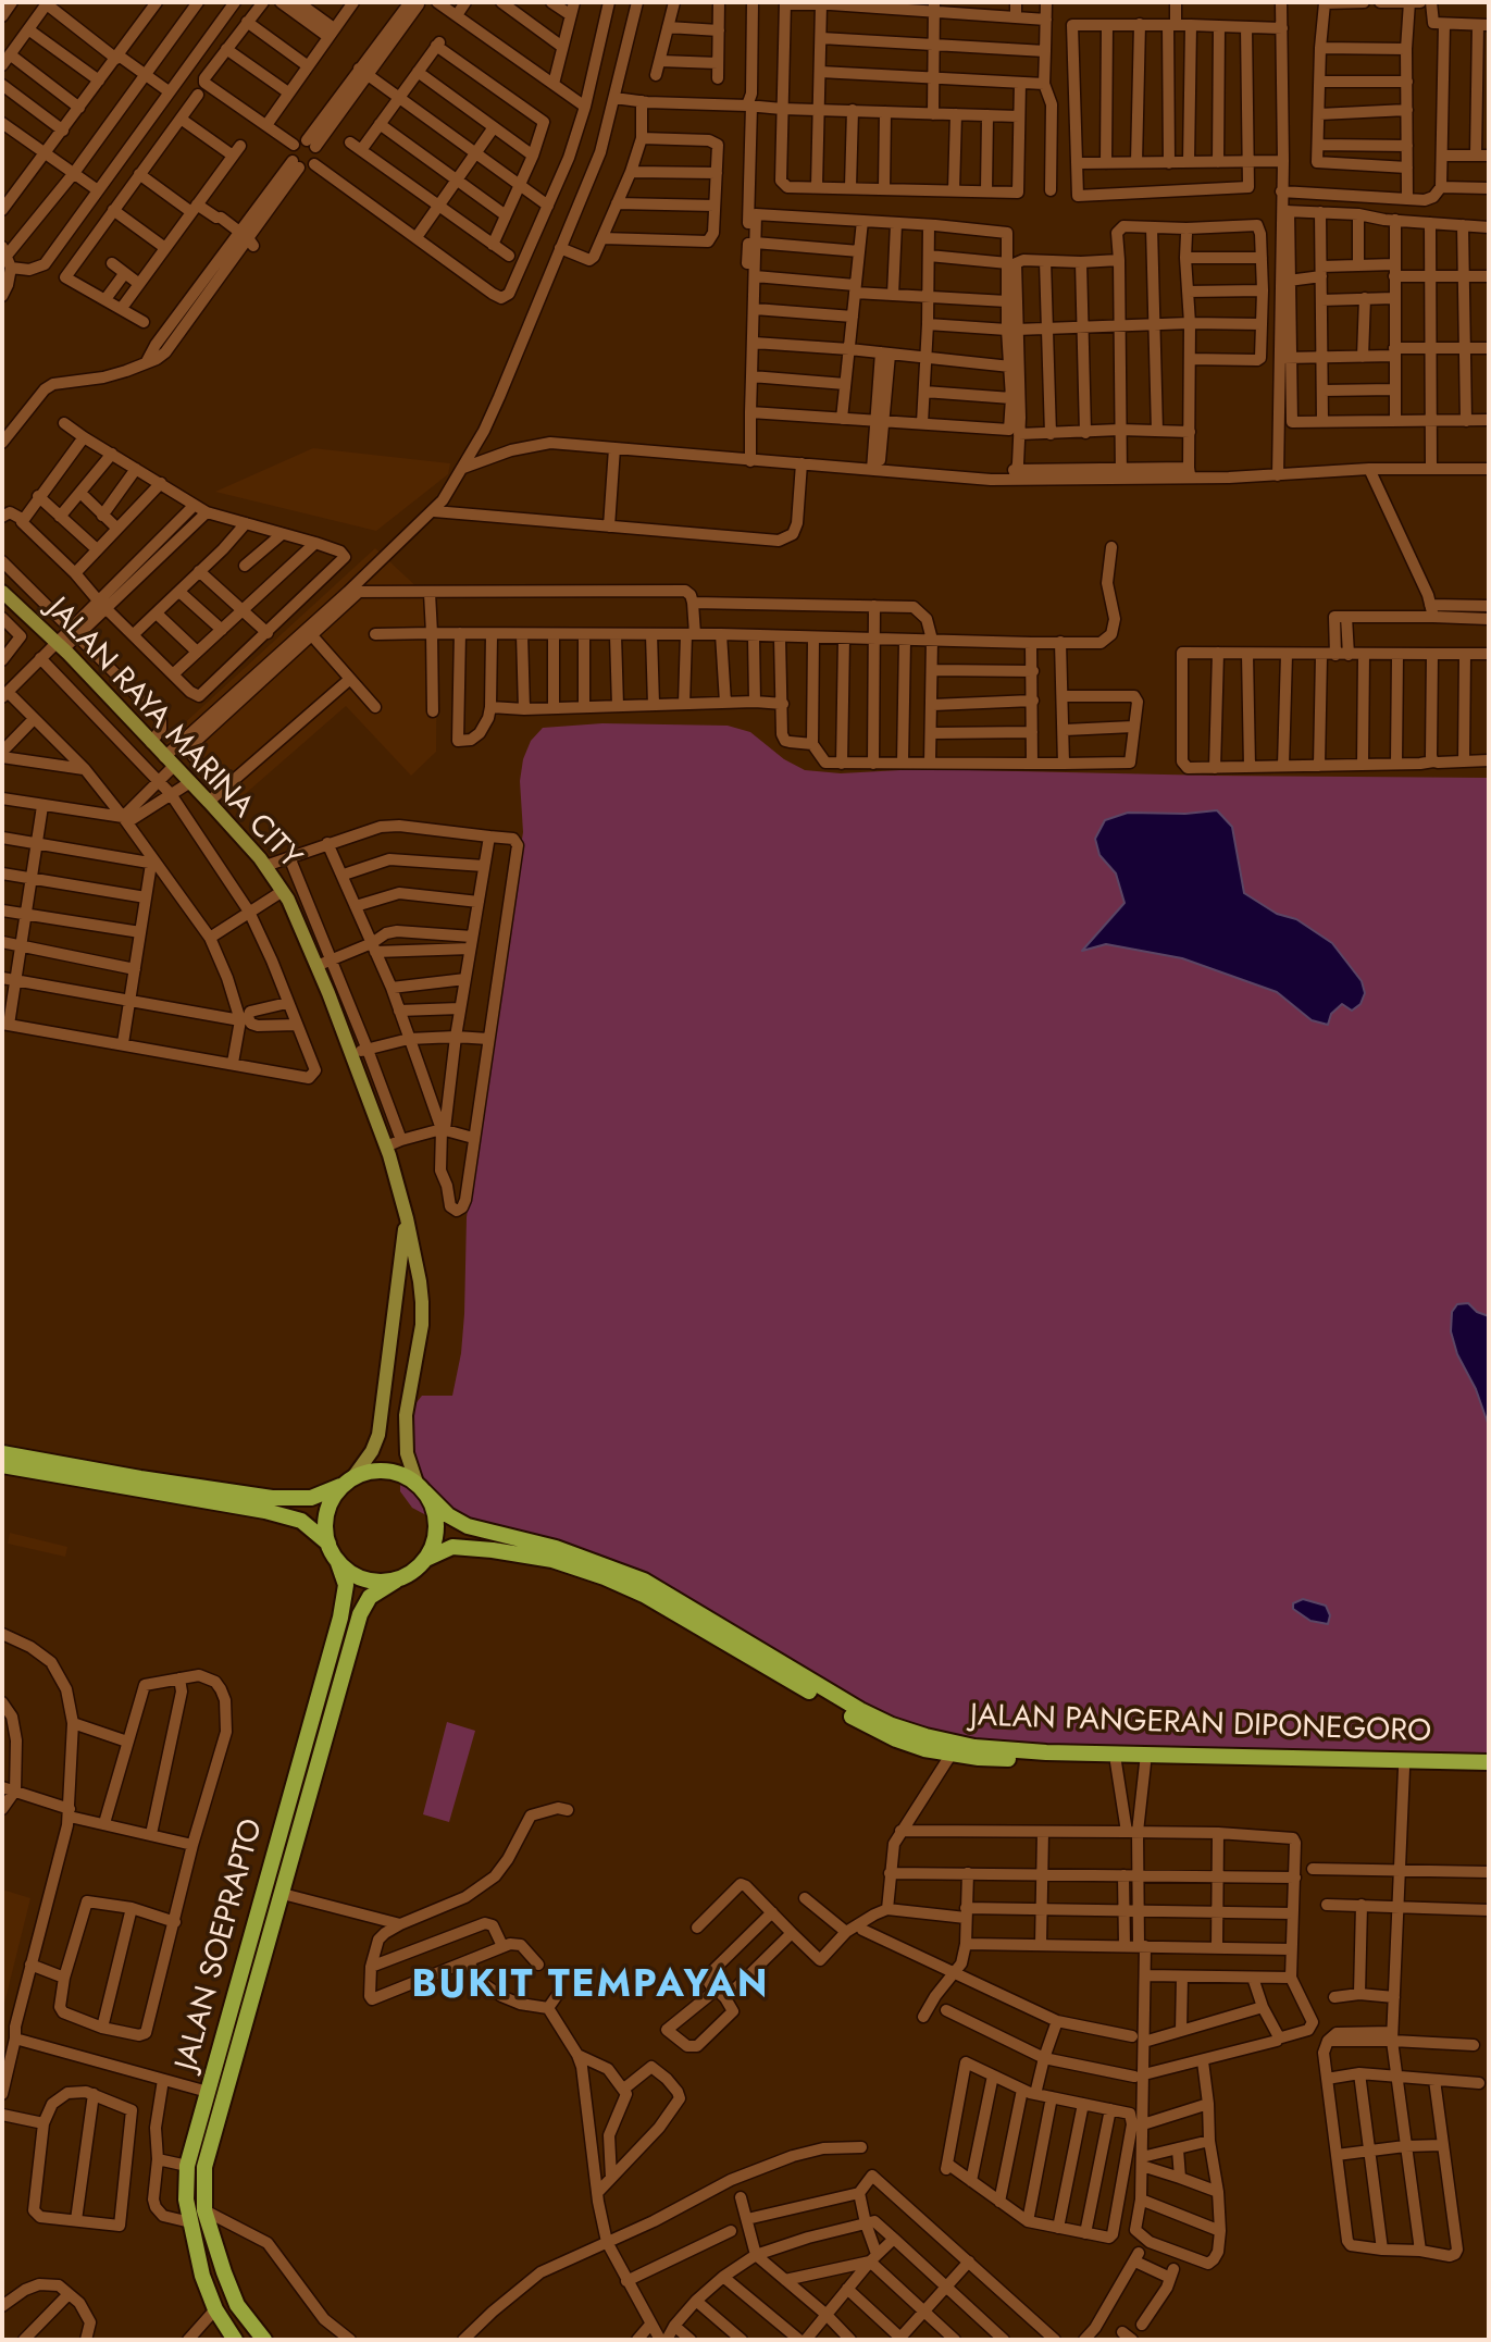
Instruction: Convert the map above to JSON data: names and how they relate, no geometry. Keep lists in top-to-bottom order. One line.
{"streets":{"highway":["JALAN PANGERAN DIPONEGORO","JALAN SOEPRAPTO"],"main road":["JALAN RAYA MARINA CITY"]},"crossings":[["JALAN RAYA MARINA CITY","JALAN PANGERAN DIPONEGORO"],["JALAN RAYA MARINA CITY","JALAN SOEPRAPTO"],["JALAN PANGERAN DIPONEGORO","JALAN SOEPRAPTO"]],"districts":["BUKIT TEMPAYAN"]}
